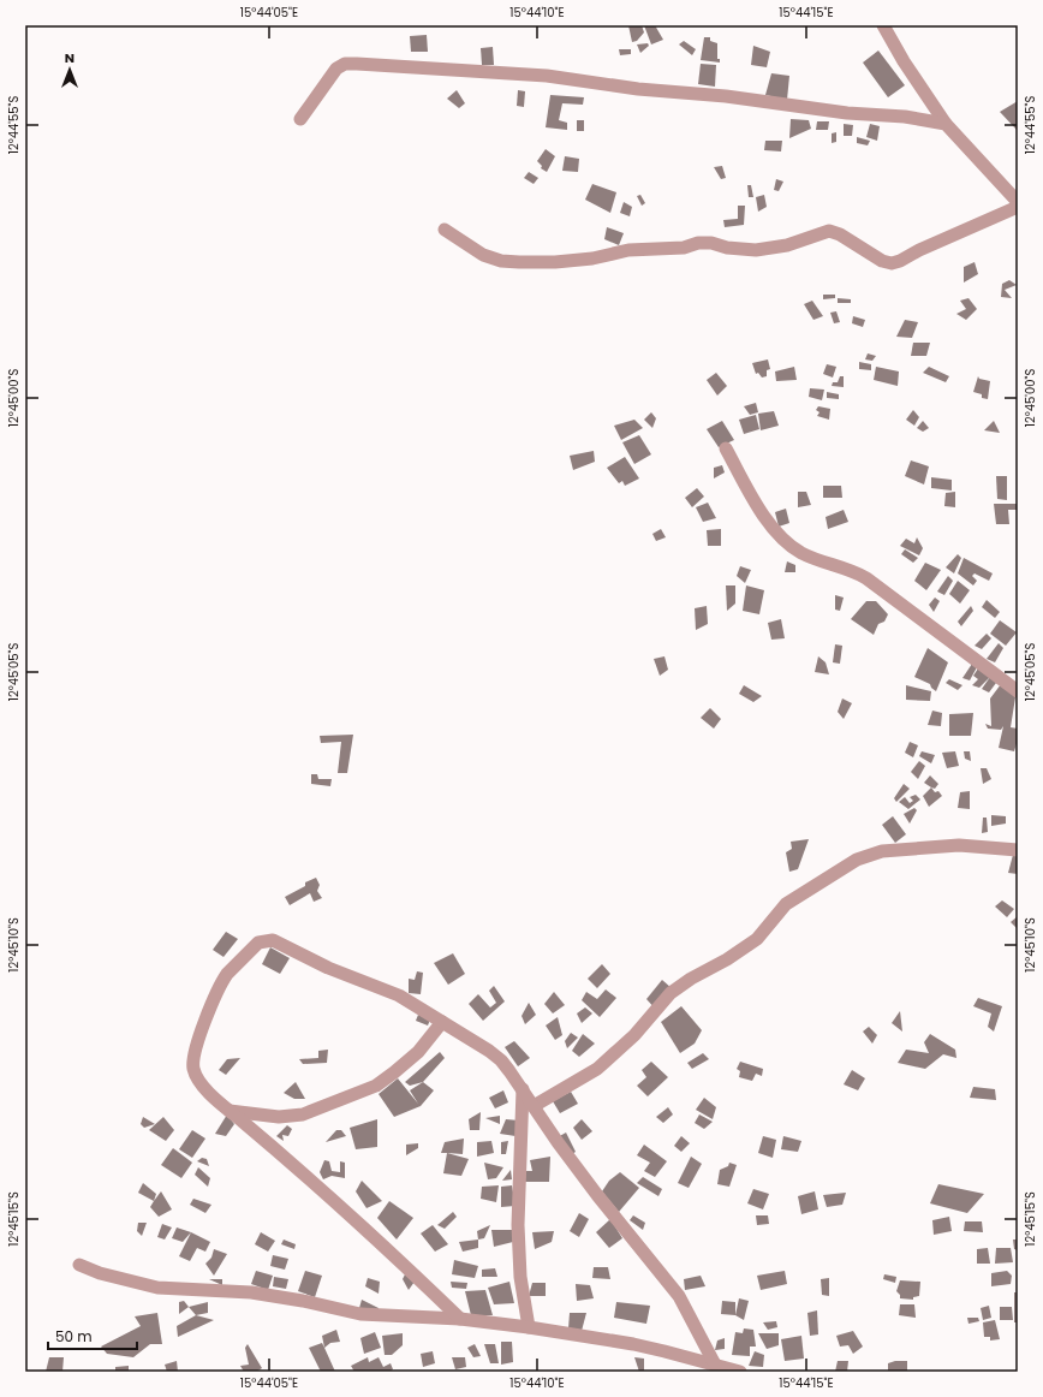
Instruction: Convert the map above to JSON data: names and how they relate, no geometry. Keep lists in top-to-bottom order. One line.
{"scale_bar":"50 m","north":"top","coordinates":["15°44'05\"E","15°44'10\"E","15°44'15\"E","12°44'55\"S","12°45'00\"S","12°45'05\"S","12°45'10\"S","12°45'15\"S"]}
